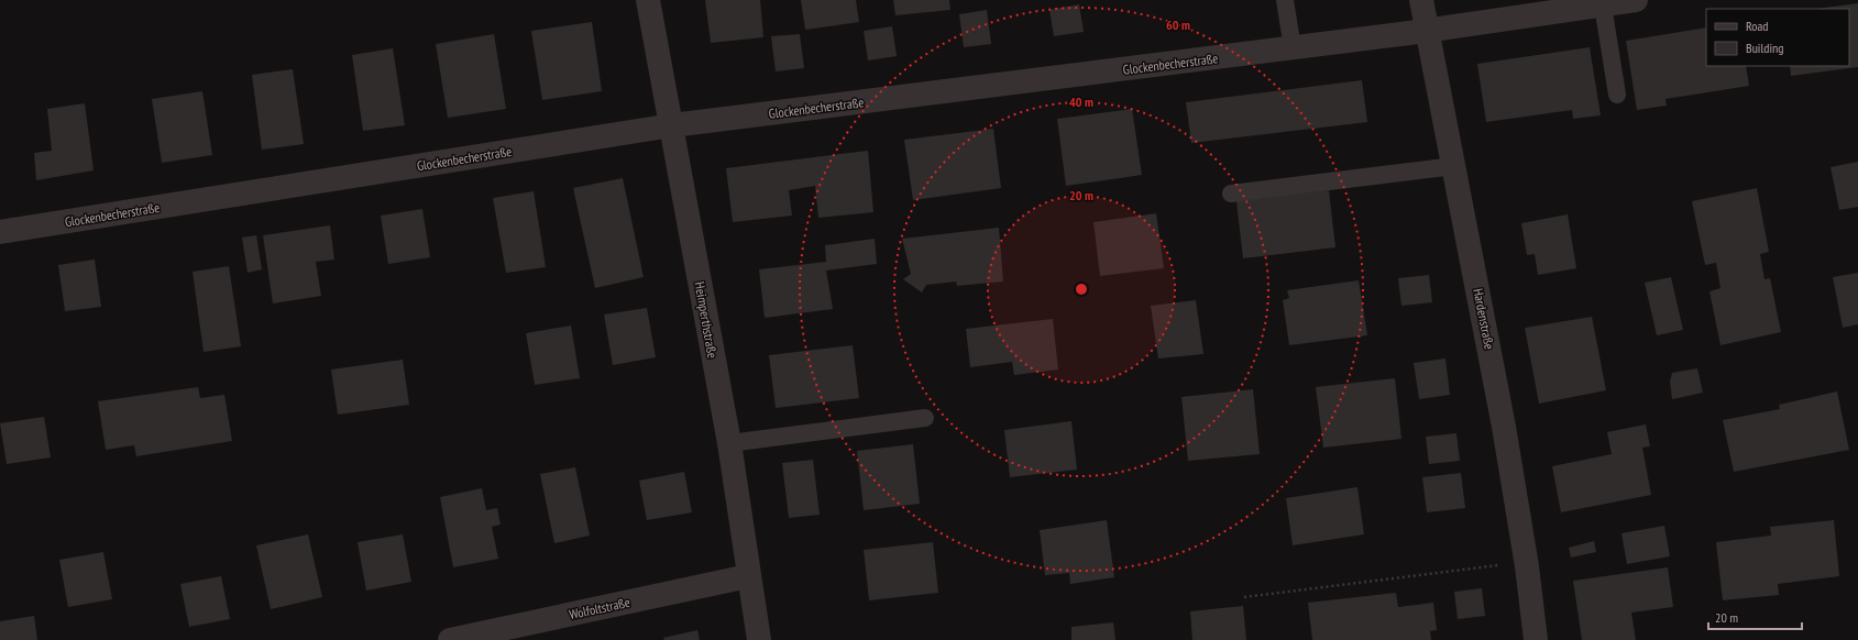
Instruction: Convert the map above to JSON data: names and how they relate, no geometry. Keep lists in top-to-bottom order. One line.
{"streets":{"street":["Glockenbecherstraße","Hardenstraße","Heimperthstraße","Wolfoltstraße"]},"crossings":[["Glockenbecherstraße","Hardenstraße"],["Glockenbecherstraße","Heimperthstraße"],["Heimperthstraße","Wolfoltstraße"]],"legend":["Road","Building"],"scale_bar":"20 m","rings":["60 m","40 m","20 m"]}
